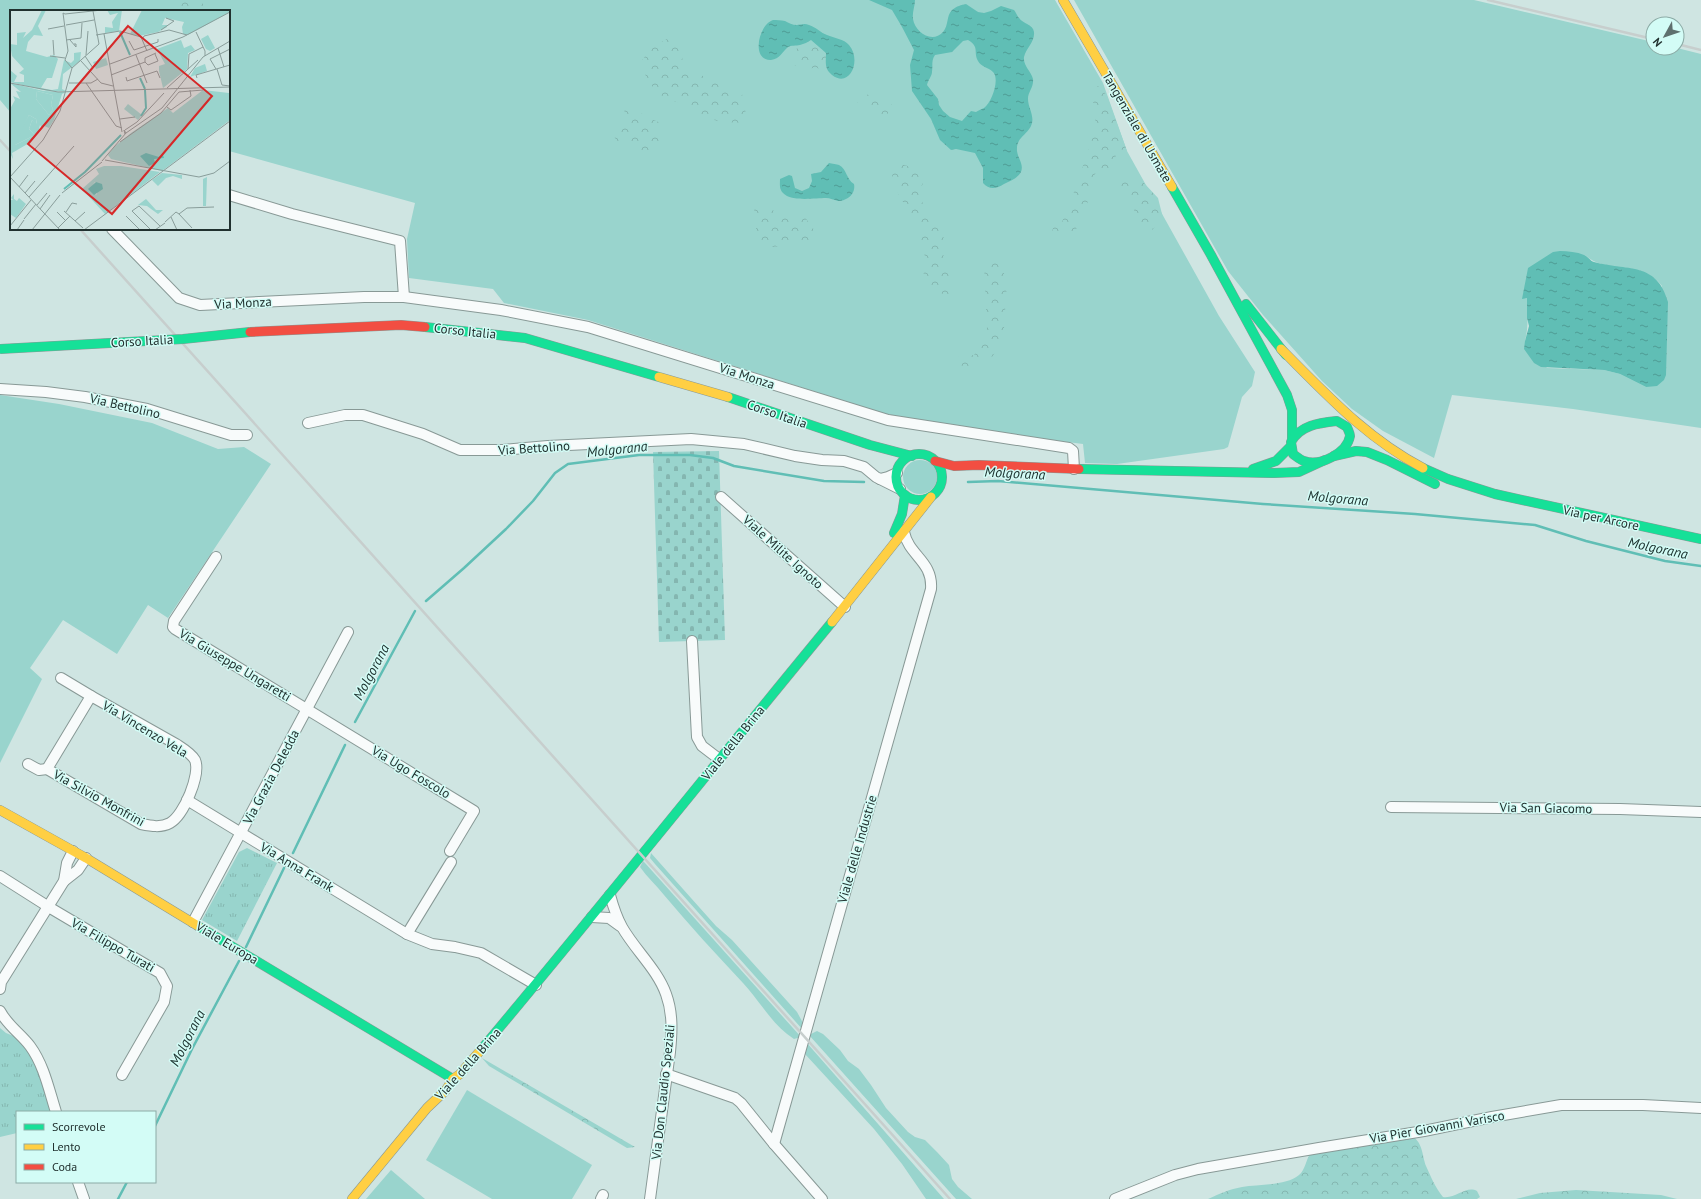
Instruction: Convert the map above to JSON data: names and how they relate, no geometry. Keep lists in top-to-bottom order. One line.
{"streets":{"main road":["Tangenziale di Usmate","Corso Italia","Via per Arcore","Viale della Brina","Viale Europa"],"street":["Via Monza","Via Bettolino","Viale Milite Ignoto","Via Giuseppe Ungaretti","Via Vincenzo Vela","Via Ugo Foscolo","Via Grazia Deledda","Via Silvio Monfrini","Via San Giacomo","Viale delle Industrie","Via Anna Frank","Via Filippo Turati","Via Don Claudio Speziali","Via Pier Giovanni Varisco"]},"crossings":[["Corso Italia","Via Bettolino"],["Corso Italia","Viale della Brina"],["Via Bettolino","Viale della Brina"],["Viale Milite Ignoto","Viale della Brina"],["Via Giuseppe Ungaretti","Via Ugo Foscolo"],["Via Giuseppe Ungaretti","Via Grazia Deledda"],["Via Vincenzo Vela","Via Silvio Monfrini"],["Via Vincenzo Vela","Via Anna Frank"],["Viale della Brina","Viale delle Industrie"],["Viale della Brina","Via Anna Frank"],["Viale della Brina","Viale Europa"],["Viale della Brina","Via Don Claudio Speziali"],["Via Ugo Foscolo","Via Grazia Deledda"],["Via Grazia Deledda","Via Anna Frank"],["Via Grazia Deledda","Viale Europa"],["Via Silvio Monfrini","Via Anna Frank"]],"water":["Molgorana"],"legend":["Scorrevole","Lento","Coda"],"north":"bottom left"}
